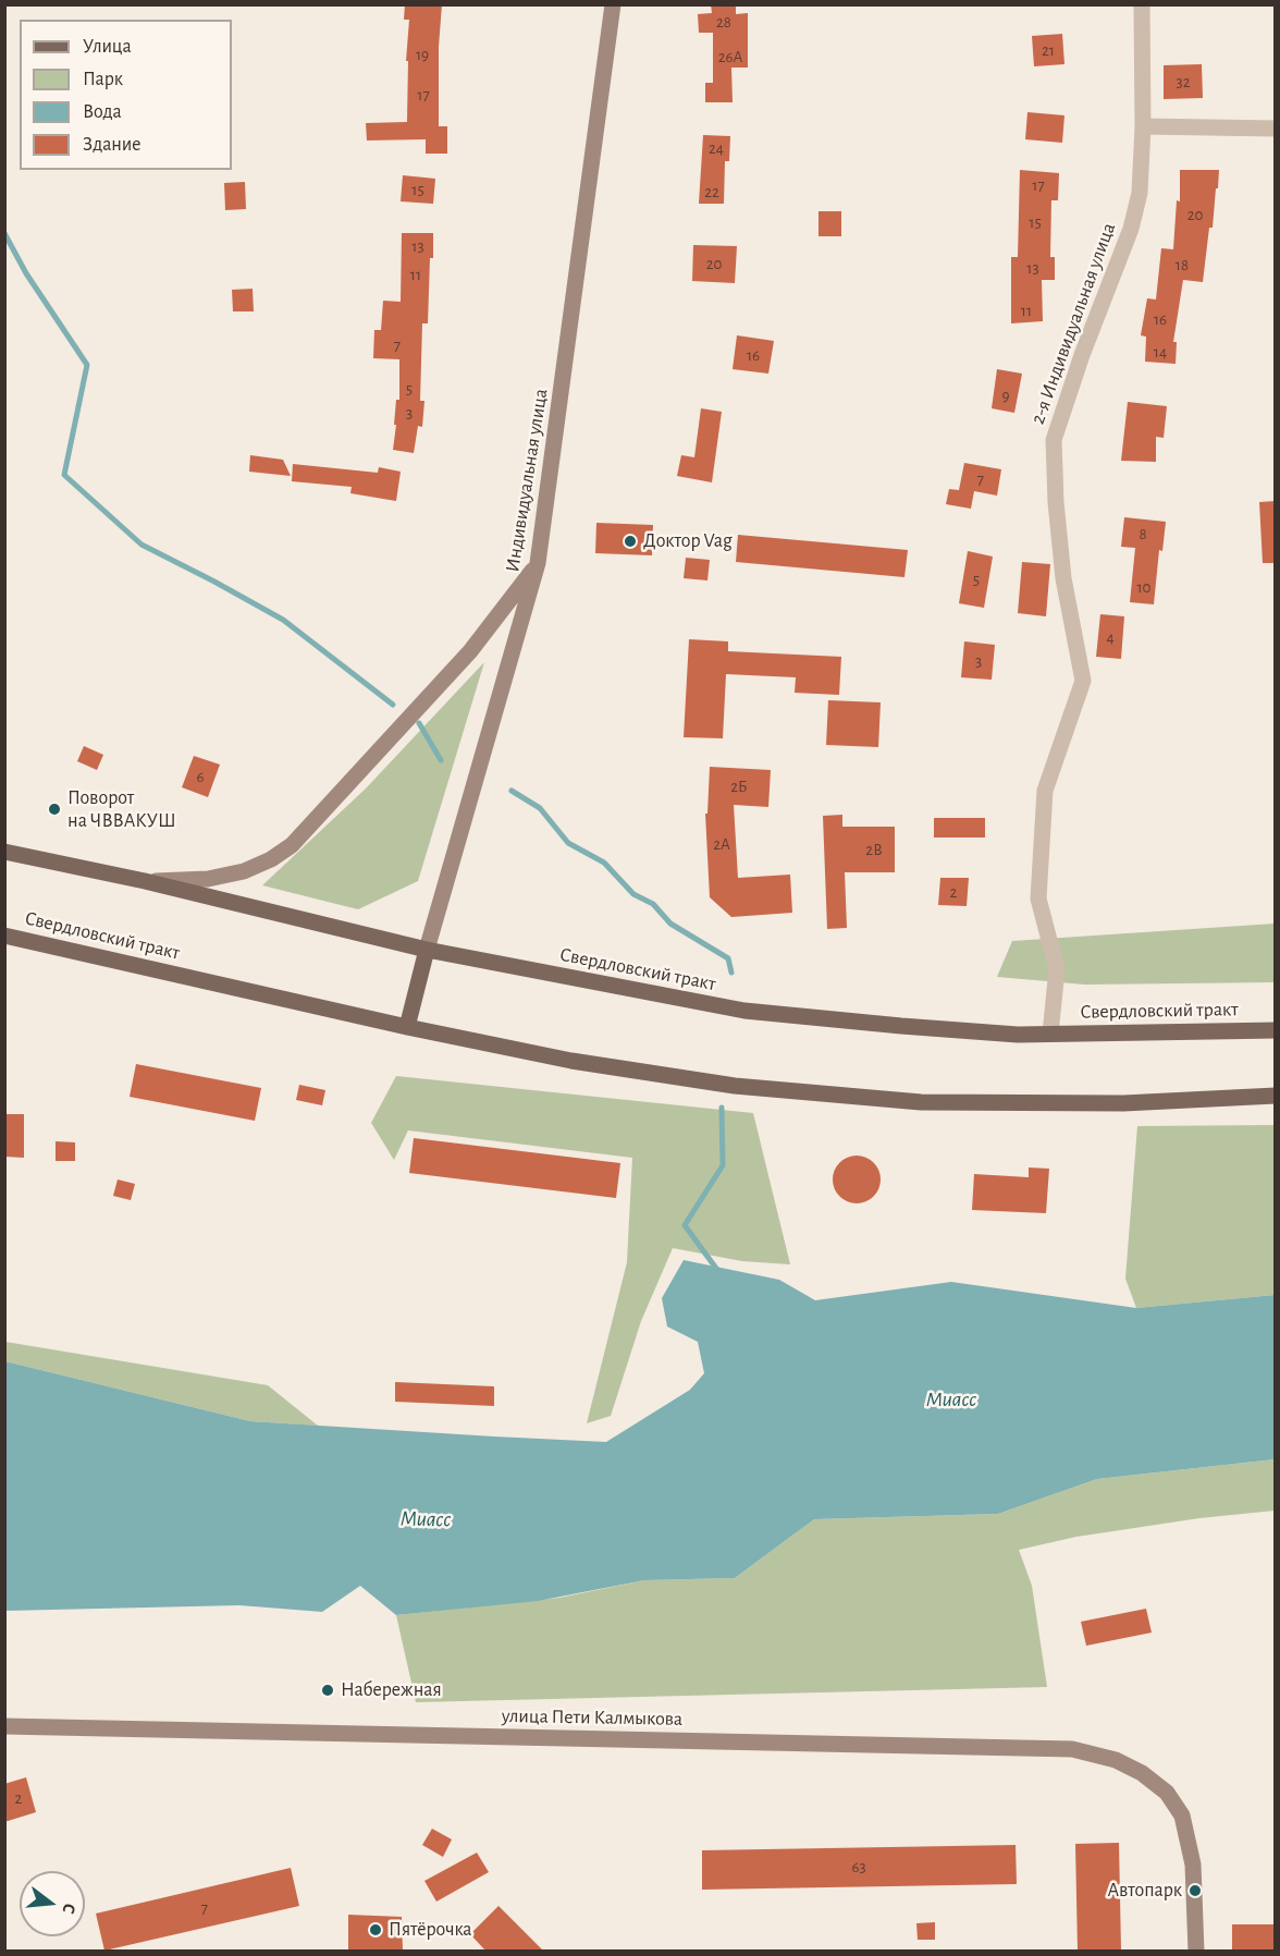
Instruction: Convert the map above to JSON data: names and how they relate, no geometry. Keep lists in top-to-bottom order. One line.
{"streets":{"main road":["Индивидуальная улица","Свердловский тракт","улица Пети Калмыкова"],"street":["2-я Индивидуальная улица"]},"crossings":[["2-я Индивидуальная улица","Свердловский тракт"],["Индивидуальная улица","Свердловский тракт"]],"water":["Миасс"],"places":["Доктор Vag","Поворот на ЧВВАКУШ","Набережная","Автопарк","Пятёрочка"],"house_numbers":["28","21","19","26А","32","17","24","17","15","22","20","15","13","20","18","13","11","11","16","7","14","16","5","9","3","7","8","5","10","4","3","6","2Б","2А","2В","2","2","63","7"],"legend":["Улица","Парк","Вода","Здание"],"north":"right"}
